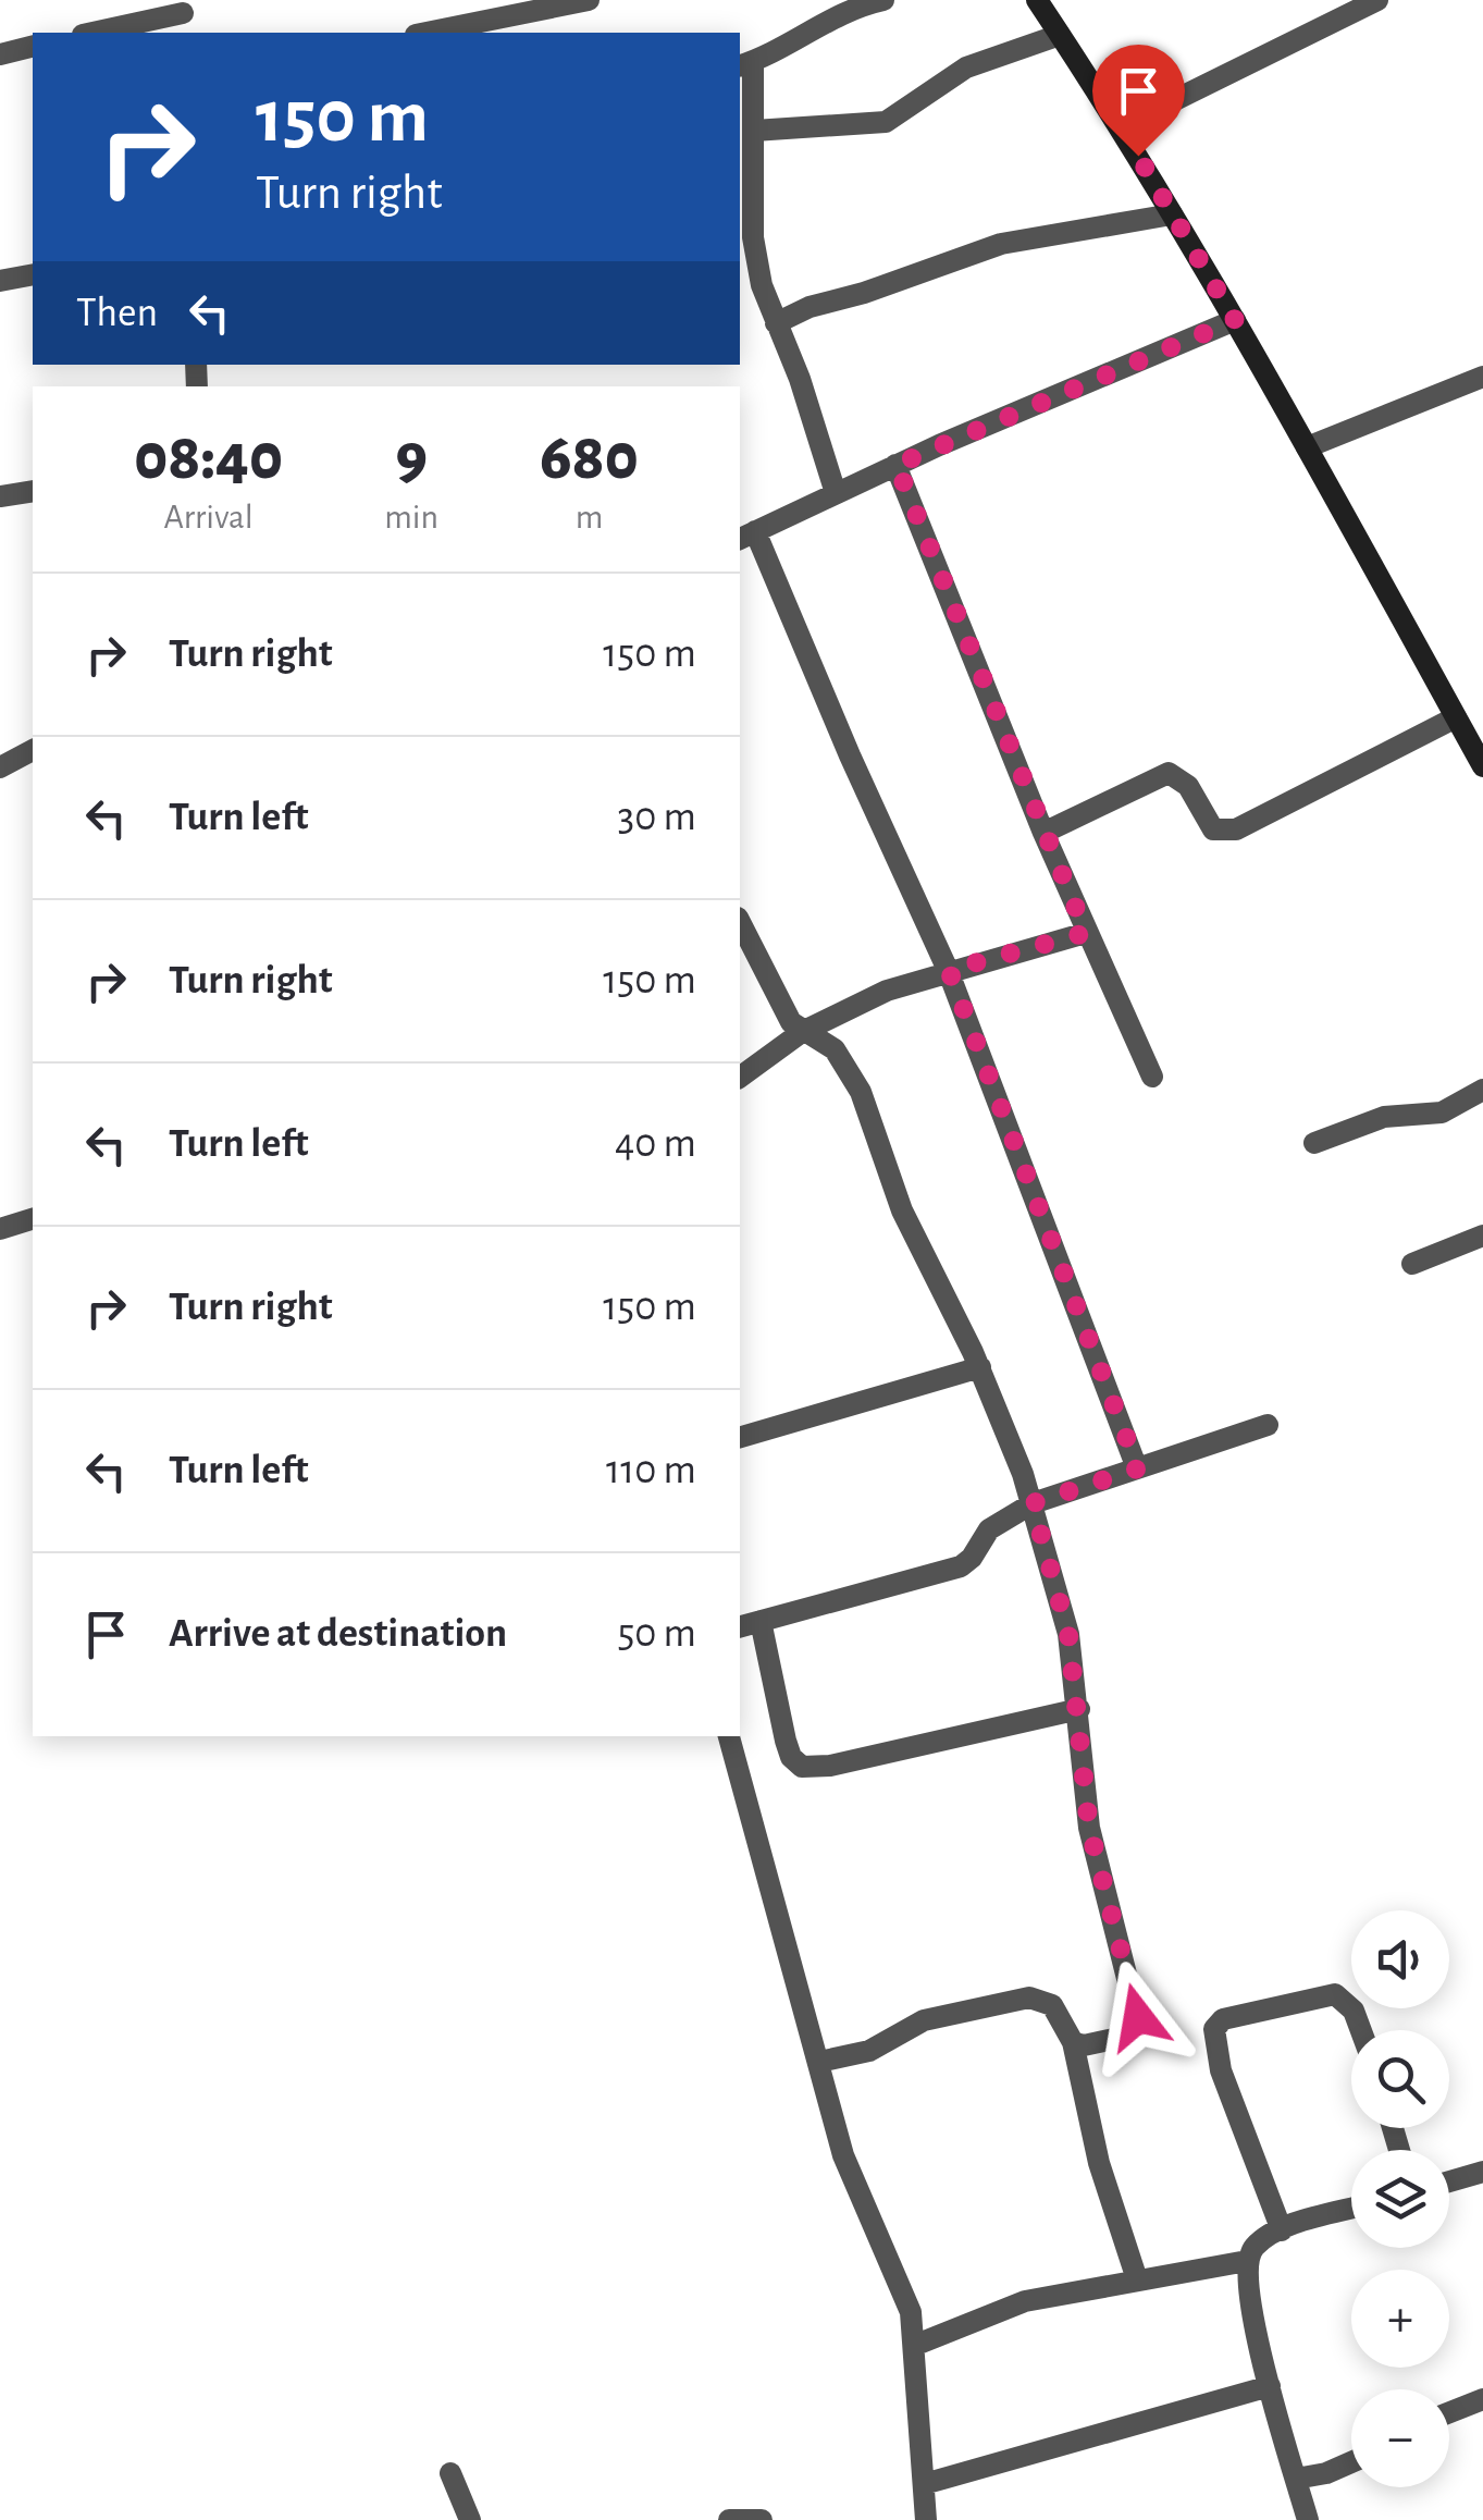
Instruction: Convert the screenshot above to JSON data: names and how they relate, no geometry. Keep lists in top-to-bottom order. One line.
{"page":{"turn":["150 m","Turn right"],"then":"Then","eta":["08:40","Arrival","9","min","680","m"],"list":[{"name":"Turn right","value":"150 m"},{"name":"Turn left","value":"30 m"},{"name":"Turn right","value":"150 m"},{"name":"Turn left","value":"40 m"},{"name":"Turn right","value":"150 m"},{"name":"Turn left","value":"110 m"},{"name":"Arrive at destination","value":"50 m"}],"map_buttons":["+","−"]}}
